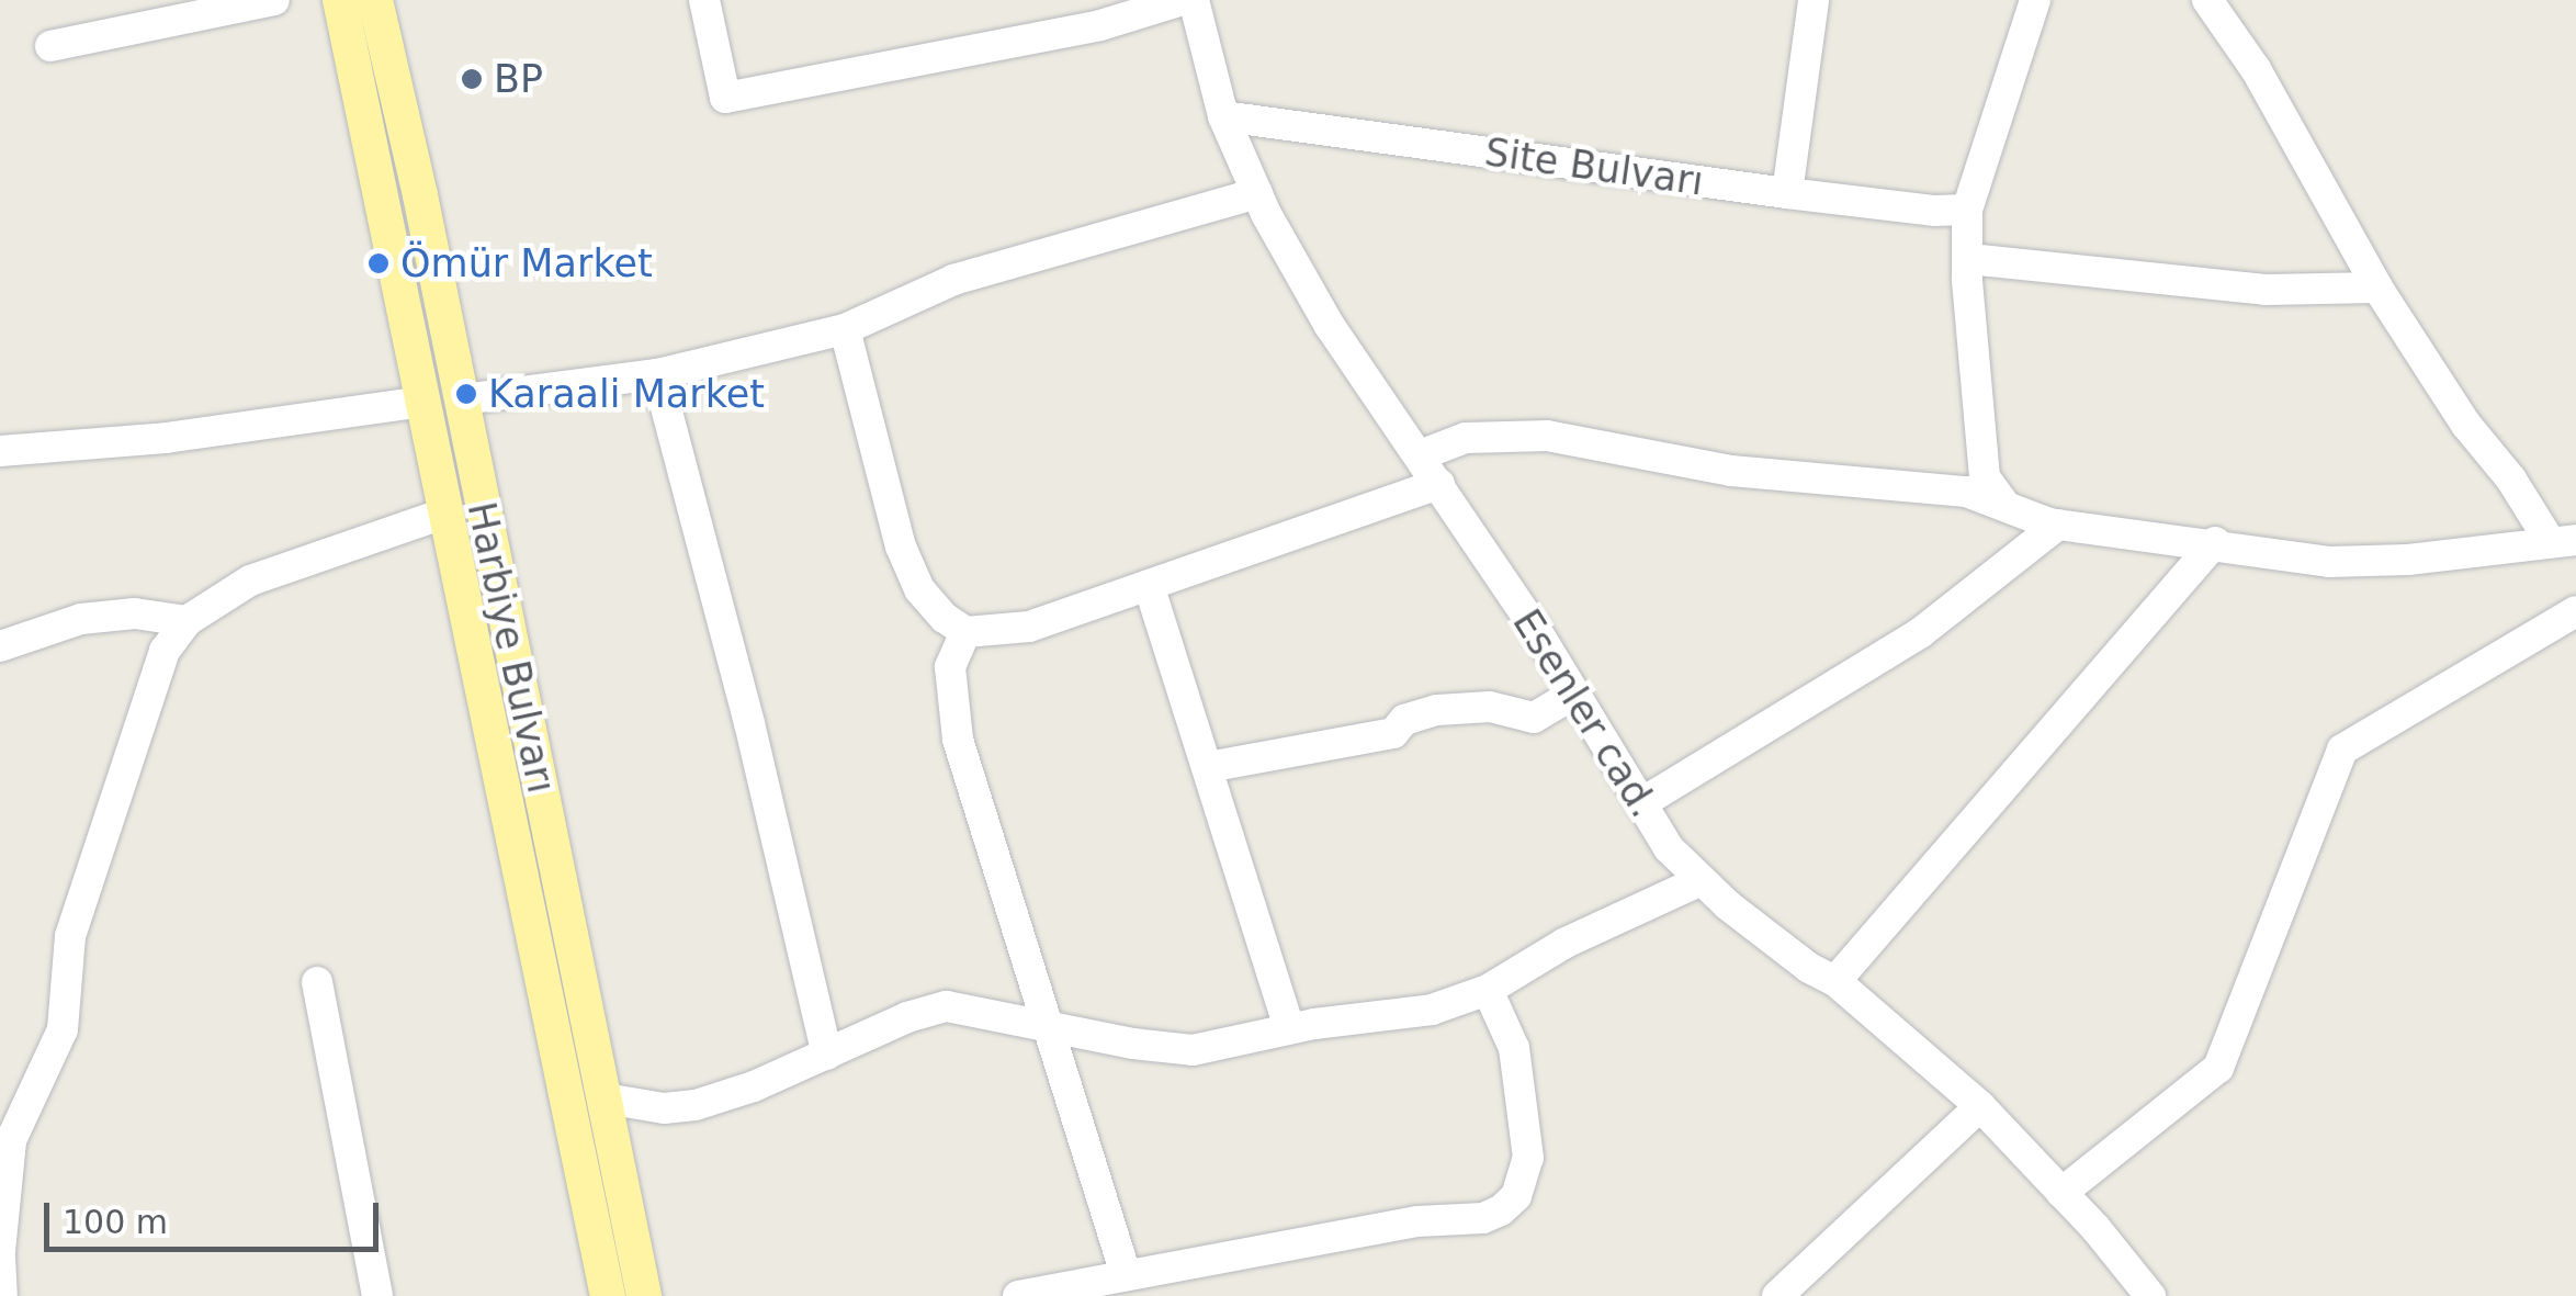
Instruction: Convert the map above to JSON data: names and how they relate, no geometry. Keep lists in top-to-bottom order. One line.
{"streets":{"main road":["Harbiye Bulvarı"],"street":["Site Bulvarı","Esenler cad."]},"crossings":[["Site Bulvarı","Esenler cad."]],"places":["BP","Ömür Market","Karaali Market"],"scale_bar":"100 m"}
